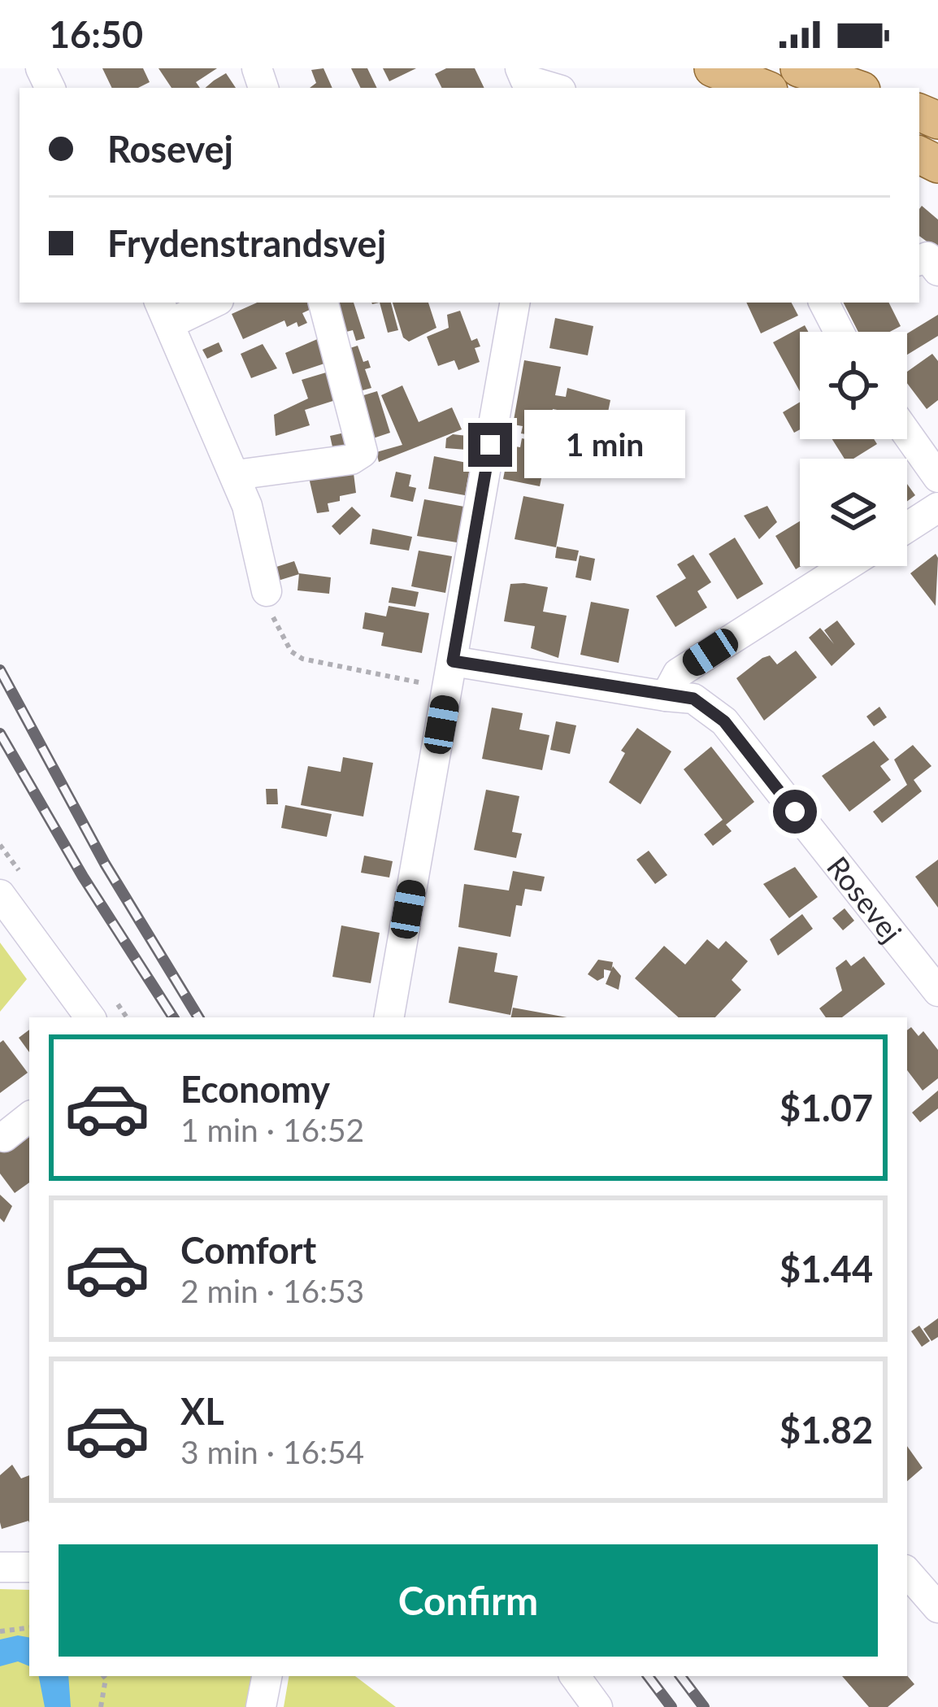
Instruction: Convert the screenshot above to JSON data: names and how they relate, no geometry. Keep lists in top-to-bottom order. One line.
{"streets":{"street":["Rosevej"]},"page":{"status":"16:50","banner":["Rosevej","Frydenstrandsvej"],"bubble":"1 min","list":[{"name":"Economy","note":"1 min · 16:52","value":"$1.07"},{"name":"Comfort","note":"2 min · 16:53","value":"$1.44"},{"name":"XL","note":"3 min · 16:54","value":"$1.82"}],"buttons":"Confirm"}}
